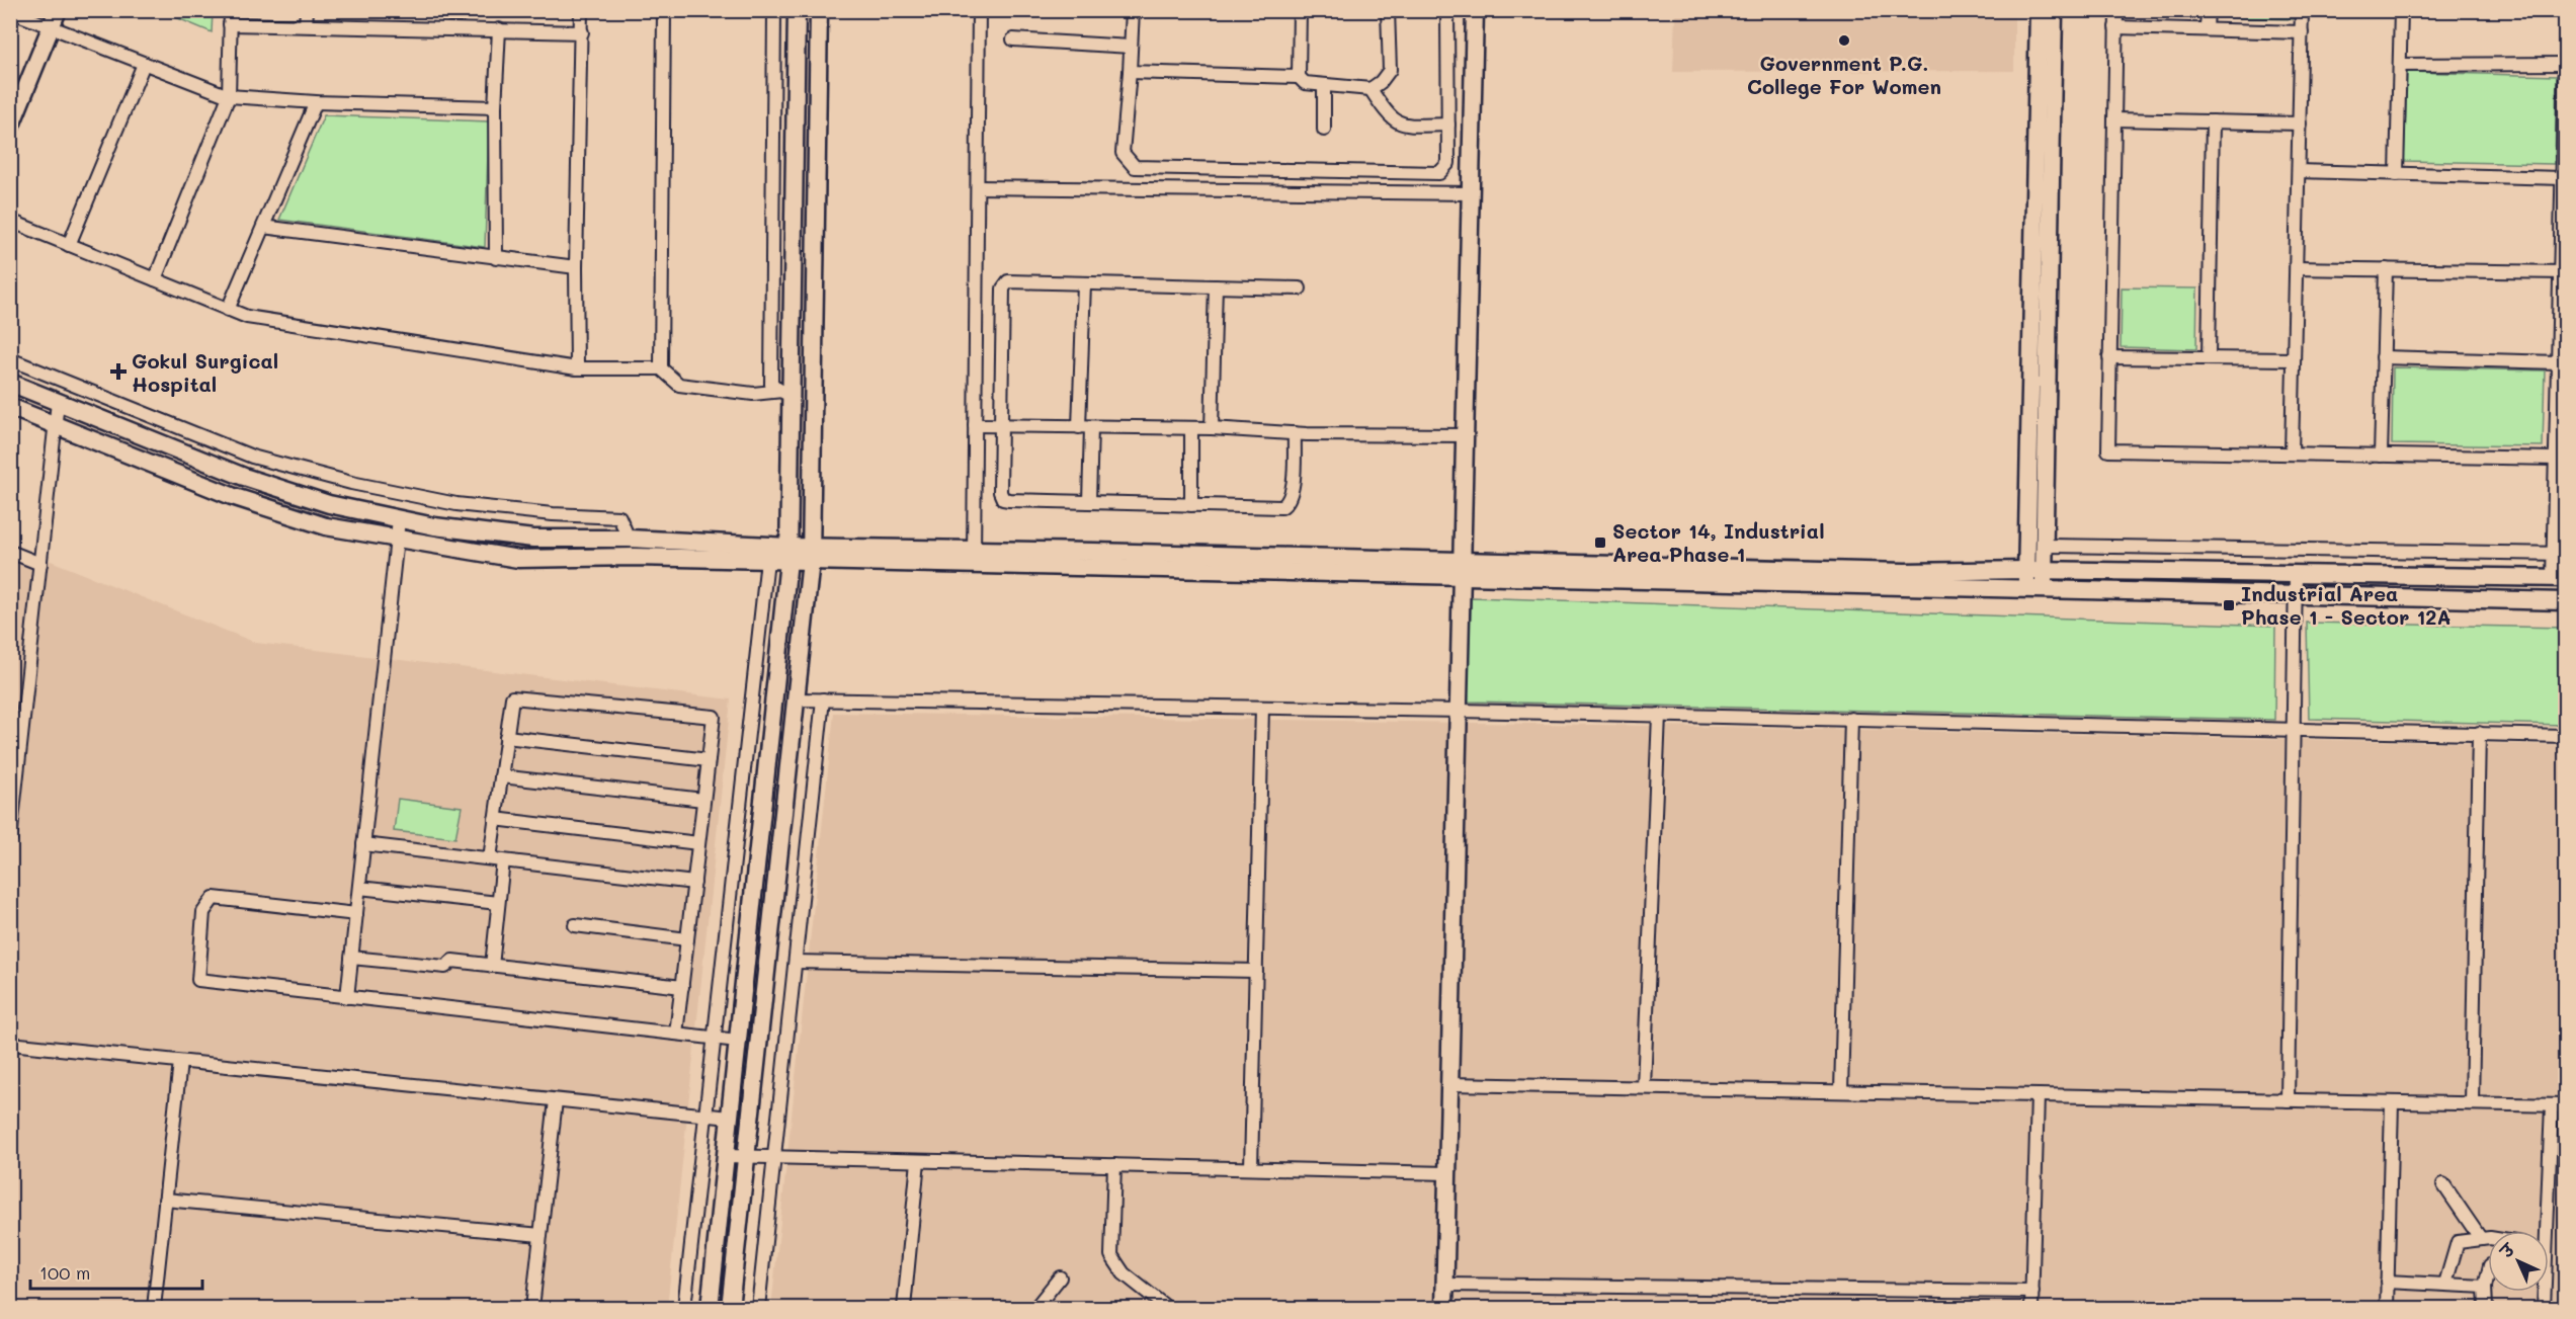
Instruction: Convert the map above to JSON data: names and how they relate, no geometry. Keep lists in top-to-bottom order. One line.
{"places":{"other":["Government P.G. College For Women"],"health":["Gokul Surgical Hospital"],"transit":["Sector 14, Industrial Area Phase 1","Industrial Area Phase 1 - Sector 12A"]},"scale_bar":"100 m","north":"top left"}
